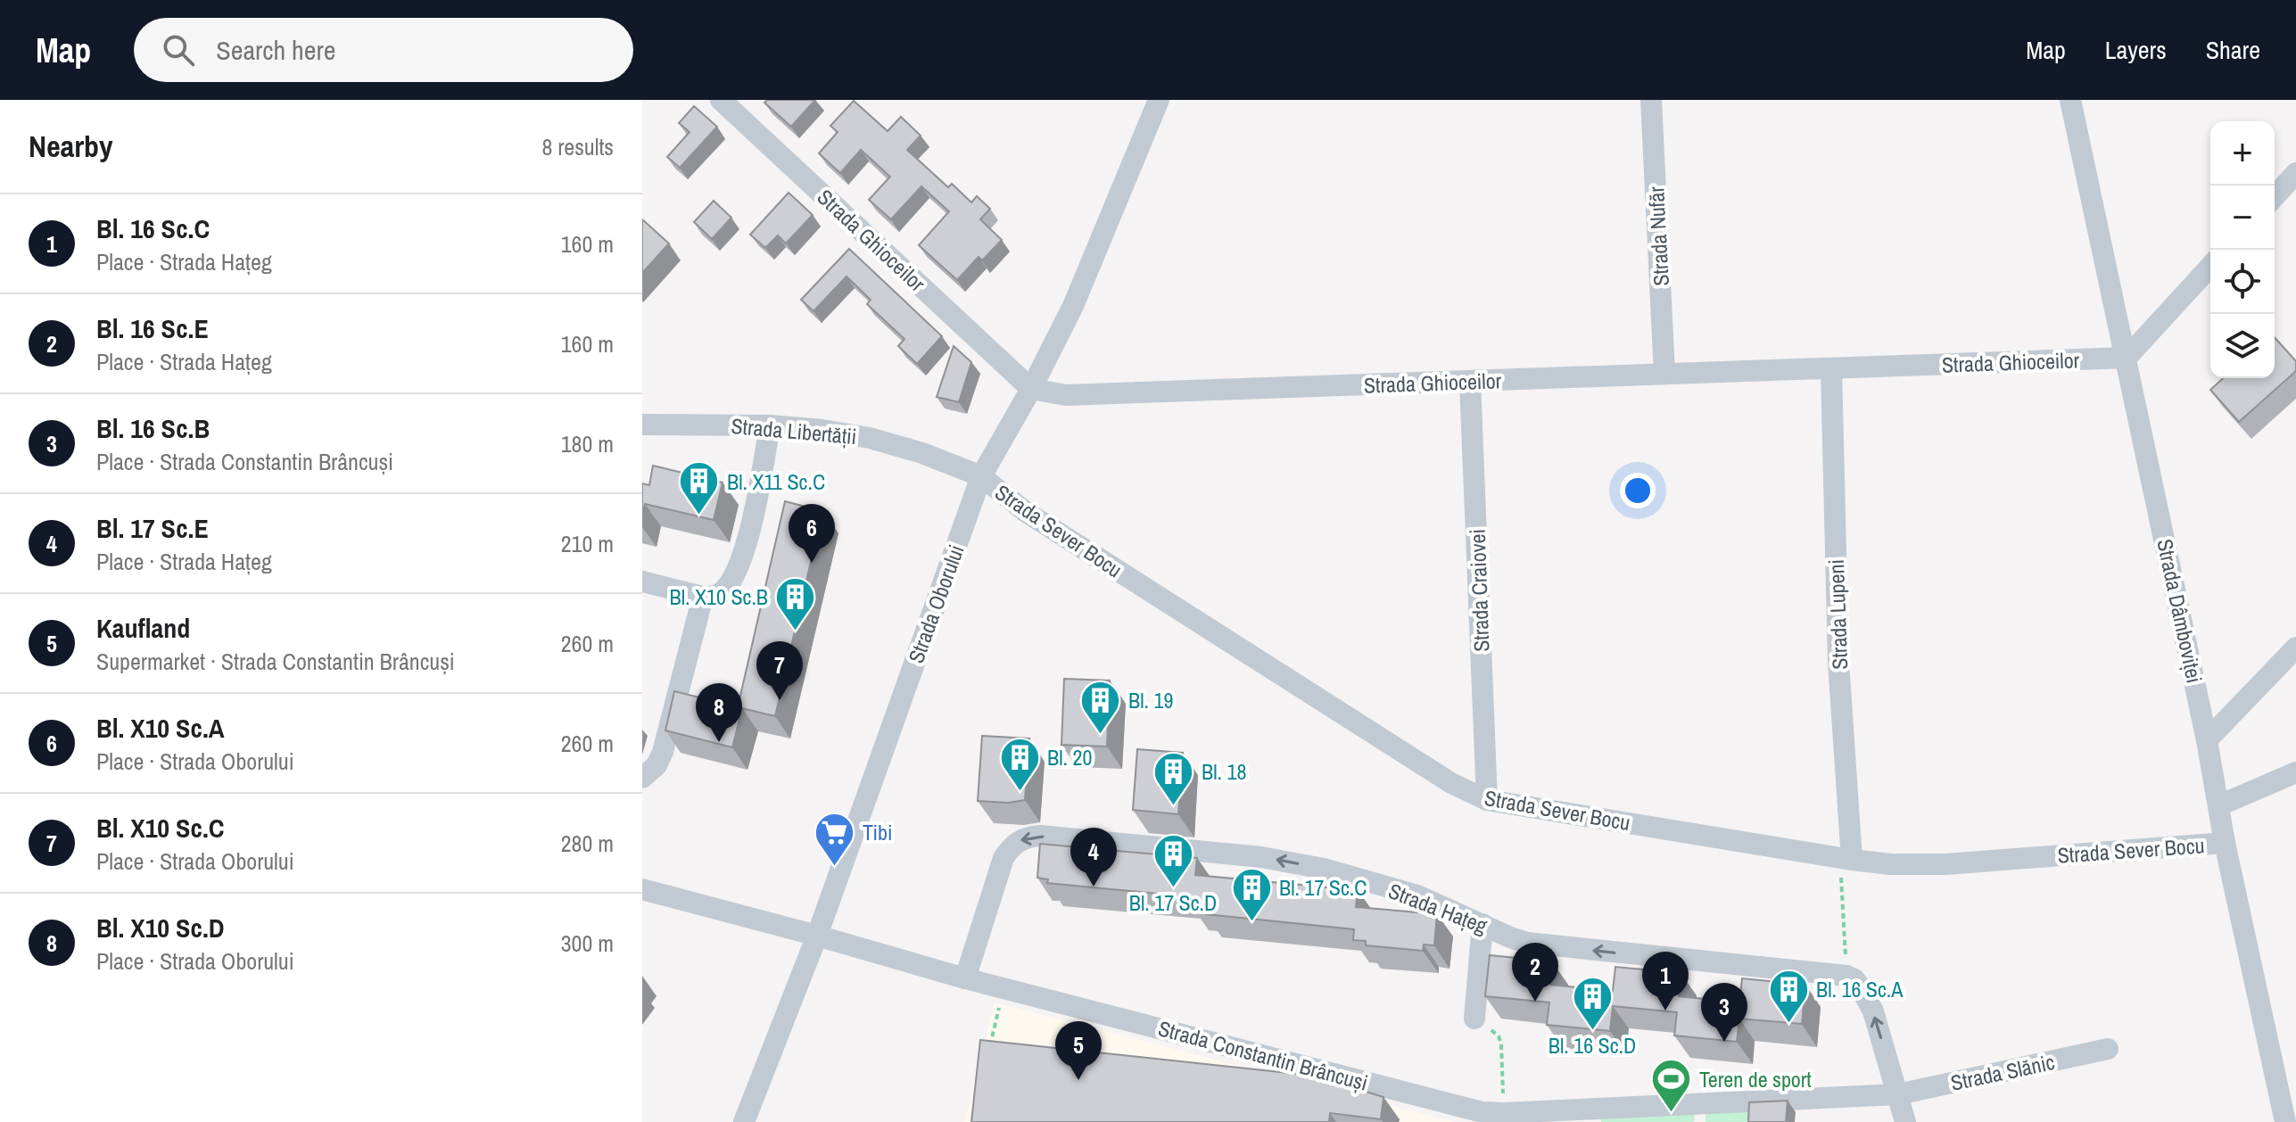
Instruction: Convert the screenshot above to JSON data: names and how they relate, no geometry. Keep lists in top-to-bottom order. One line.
{"streets":{"street":["Strada Nufăr","Strada Ghioceilor","Strada Libertății","Strada Sever Bocu","Strada Craiovei","Strada Oborului","Strada Dâmboviței","Strada Lupeni","Strada Hațeg","Strada Constantin Brâncuși","Strada Slănic"]},"crossings":[["Strada Nufăr","Strada Ghioceilor"],["Strada Ghioceilor","Strada Craiovei"],["Strada Ghioceilor","Strada Oborului"],["Strada Ghioceilor","Strada Dâmboviței"],["Strada Ghioceilor","Strada Lupeni"],["Strada Libertății","Strada Sever Bocu"],["Strada Libertății","Strada Oborului"],["Strada Sever Bocu","Strada Craiovei"],["Strada Sever Bocu","Strada Oborului"],["Strada Sever Bocu","Strada Dâmboviței"],["Strada Sever Bocu","Strada Lupeni"],["Strada Oborului","Strada Constantin Brâncuși"],["Strada Hațeg","Strada Constantin Brâncuși"],["Strada Constantin Brâncuși","Strada Slănic"]],"one_way":["Strada Hațeg"],"places":{"building":["Bl. X11 Sc.C","Bl. X10 Sc.B","Bl. 19","Bl. 20","Bl. 18","Bl. 17 Sc.D","Bl. 17 Sc.C","Bl. 16 Sc.A","Bl. 16 Sc.D"],"supermarket":["Tibi"],"sports":["Teren de sport"]},"page":{"header":"Map","search":"Search here","nav":["Map","Layers","Share"],"heading":["Nearby","8 results"],"map_buttons":["+","−"],"list":[{"mark":"1","name":"Bl. 16 Sc.C","note":"Place · Strada Hațeg","value":"160 m"},{"mark":"2","name":"Bl. 16 Sc.E","note":"Place · Strada Hațeg","value":"160 m"},{"mark":"3","name":"Bl. 16 Sc.B","note":"Place · Strada Constantin Brâncuși","value":"180 m"},{"mark":"4","name":"Bl. 17 Sc.E","note":"Place · Strada Hațeg","value":"210 m"},{"mark":"5","name":"Kaufland","note":"Supermarket · Strada Constantin Brâncuși","value":"260 m"},{"mark":"6","name":"Bl. X10 Sc.A","note":"Place · Strada Oborului","value":"260 m"},{"mark":"7","name":"Bl. X10 Sc.C","note":"Place · Strada Oborului","value":"280 m"},{"mark":"8","name":"Bl. X10 Sc.D","note":"Place · Strada Oborului","value":"300 m"}],"pins":["6","7","8","4","2","1","3","5"]}}
